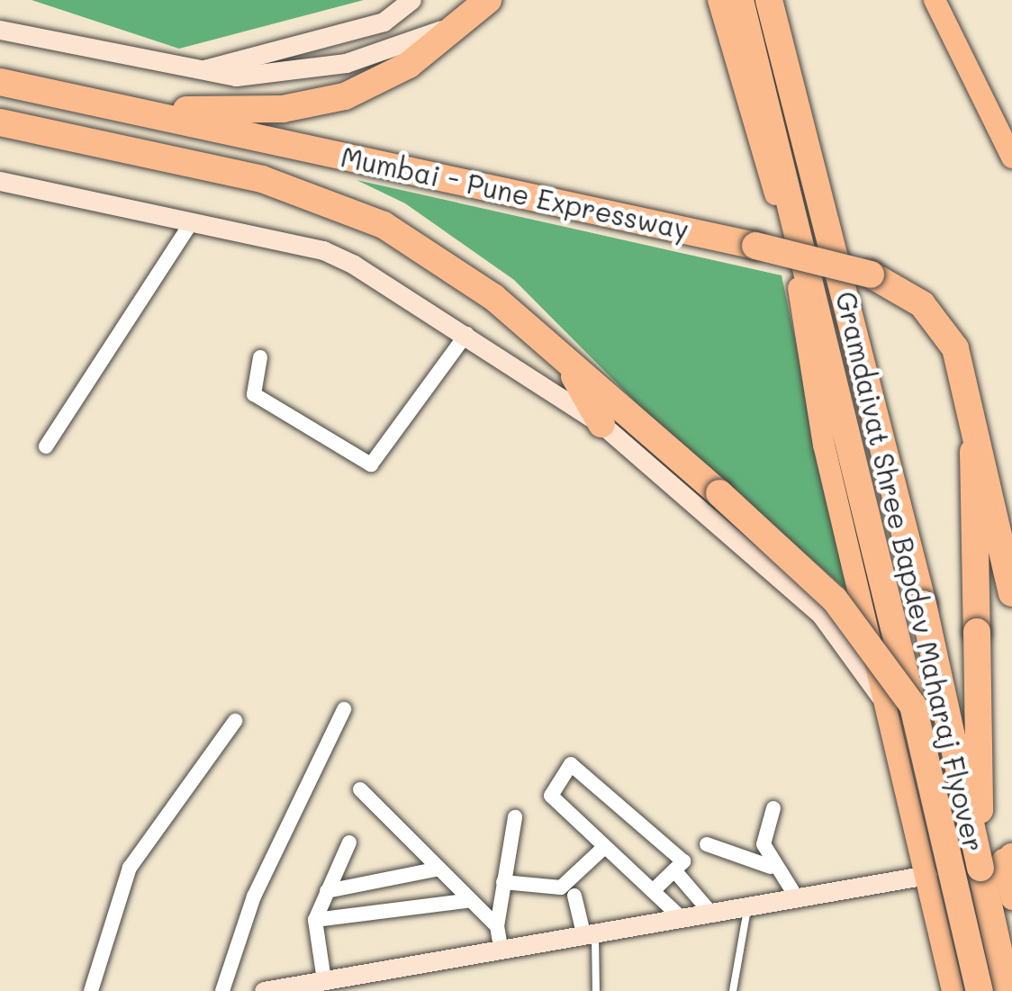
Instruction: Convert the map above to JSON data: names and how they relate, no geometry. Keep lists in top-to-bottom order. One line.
{"streets":{"highway":["Mumbai - Pune Expressway","Gramdaivat Shree Bapdev Maharaj Flyover"]},"crossings":[["Mumbai - Pune Expressway","Gramdaivat Shree Bapdev Maharaj Flyover"]]}
